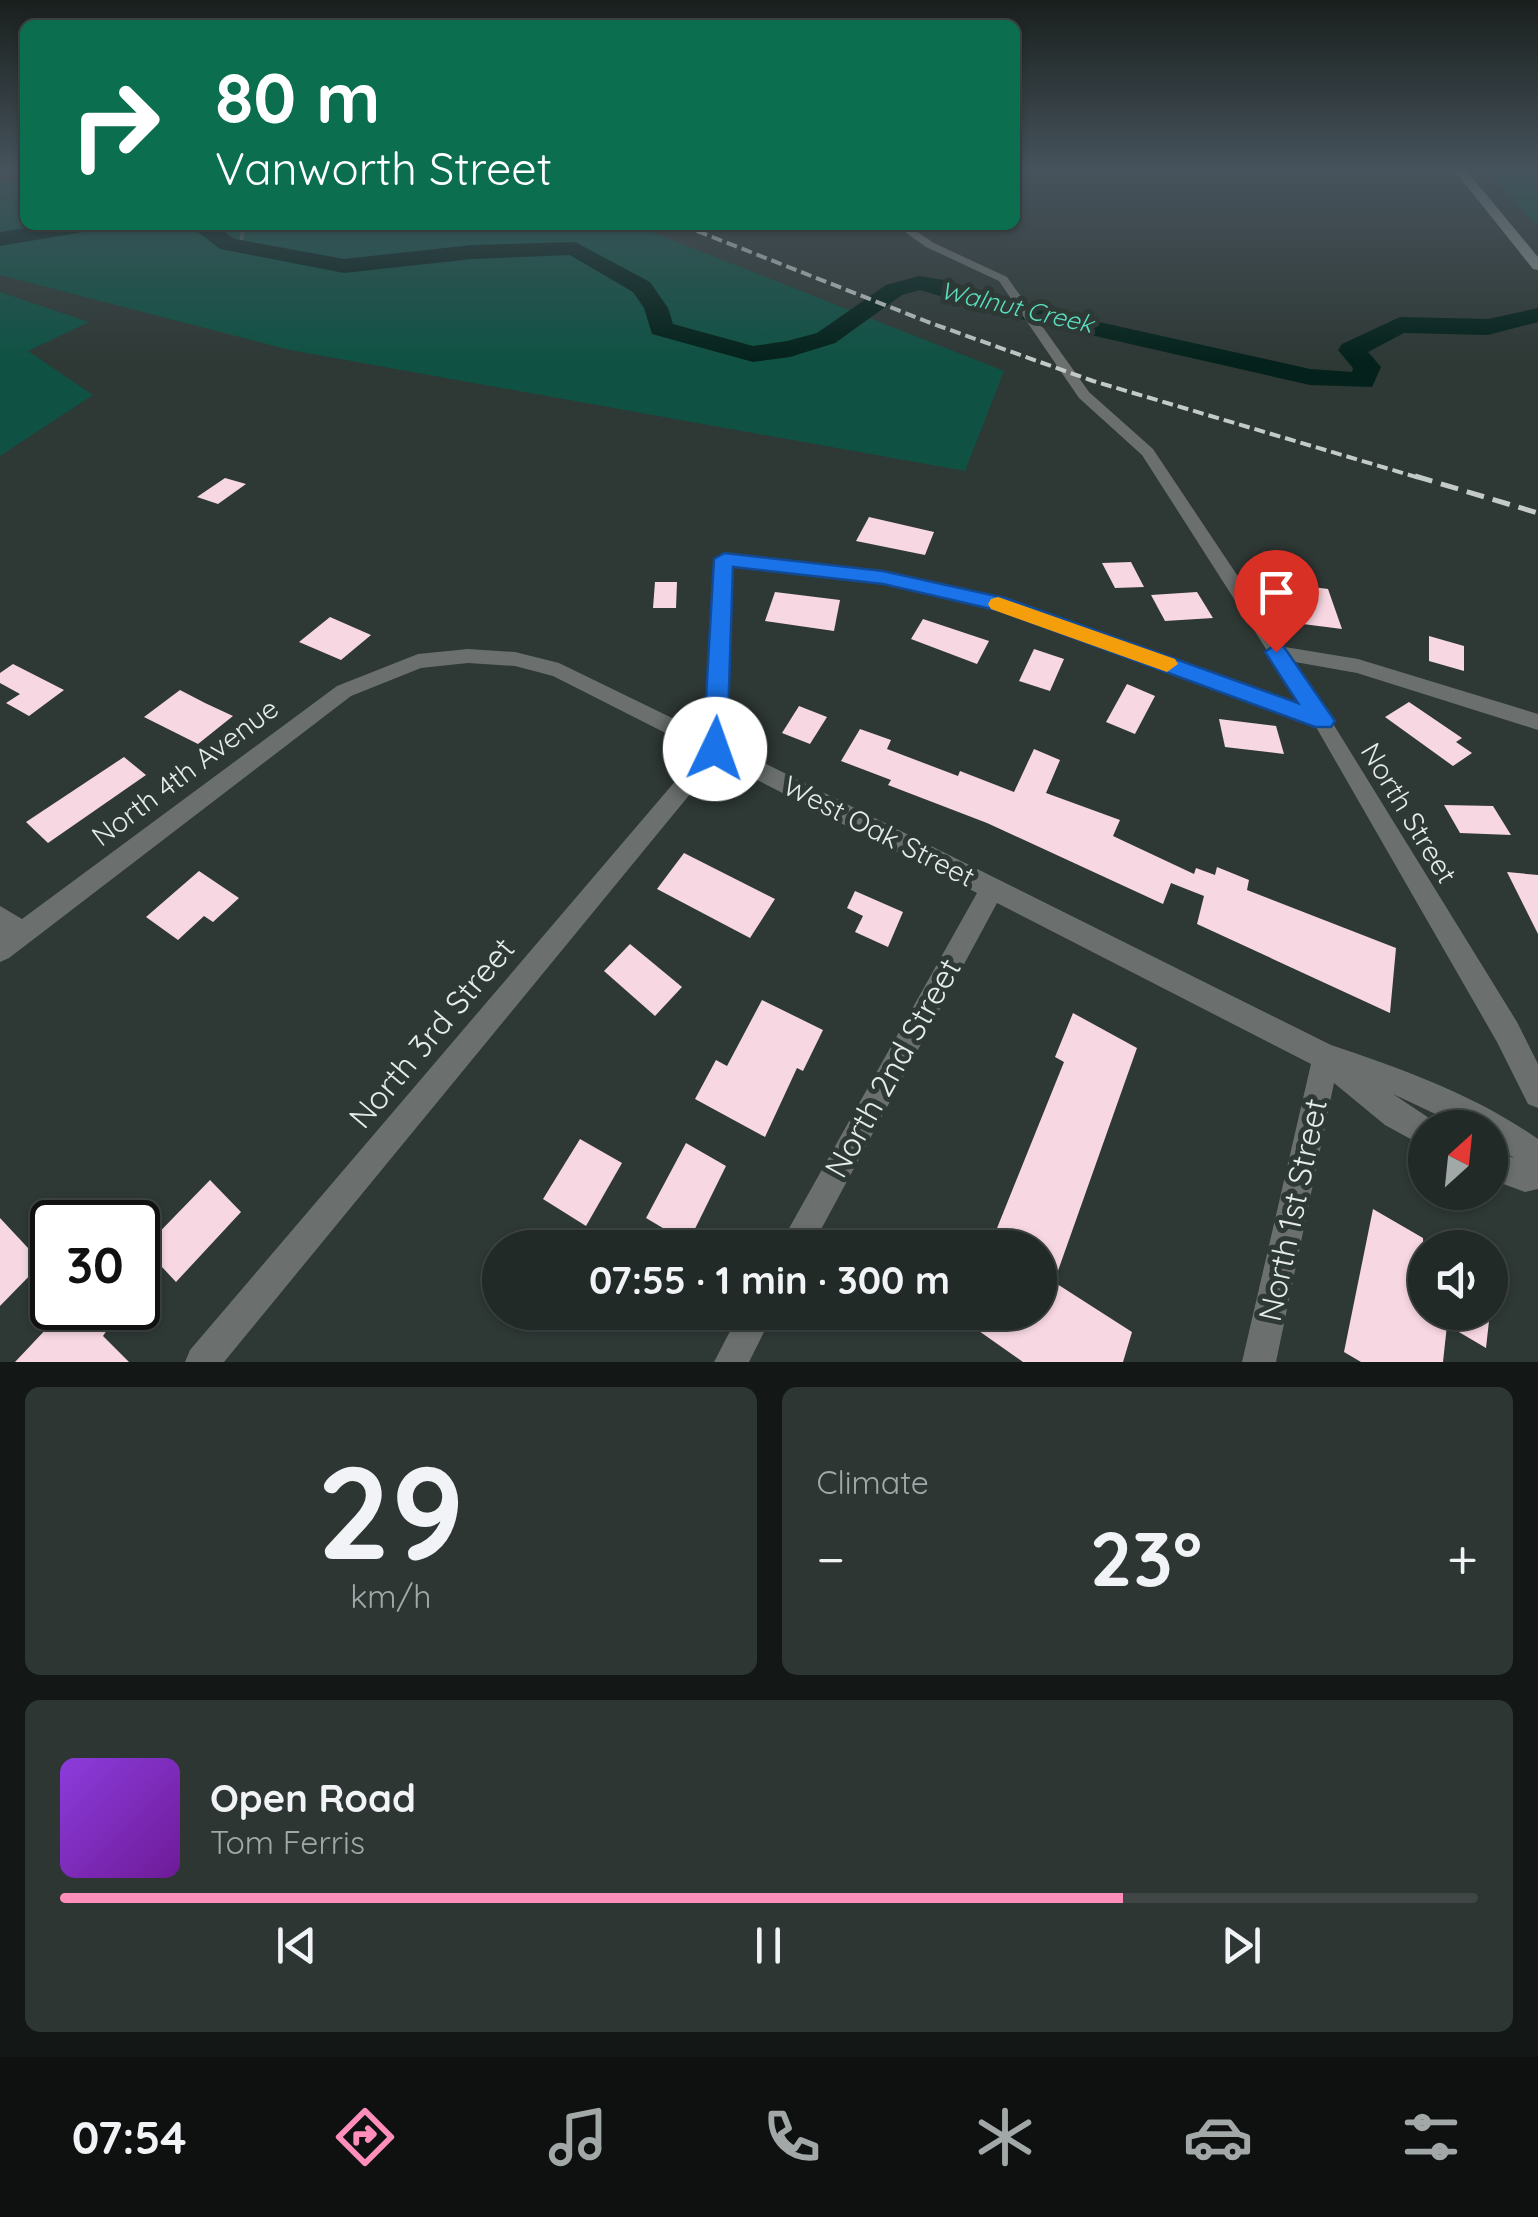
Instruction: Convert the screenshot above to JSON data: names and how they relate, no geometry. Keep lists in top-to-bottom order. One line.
{"streets":{"street":["North 4th Avenue","North Street","West Oak Street","North 3rd Street","North 2nd Street","North 1st Street"]},"crossings":[["North 4th Avenue","West Oak Street"],["West Oak Street","North 3rd Street"],["West Oak Street","North 2nd Street"],["West Oak Street","North 1st Street"]],"water":["Walnut Creek"],"north":"top right","page":{"turn":["80 m","Vanworth Street"],"limit":"30","trip":"07:55 · 1 min · 300 m","tile":[["29","km/h"],"Climate"],"heat":["−","23°","+"],"song":["Open Road","Tom Ferris"],"tabs":"07:54"}}
